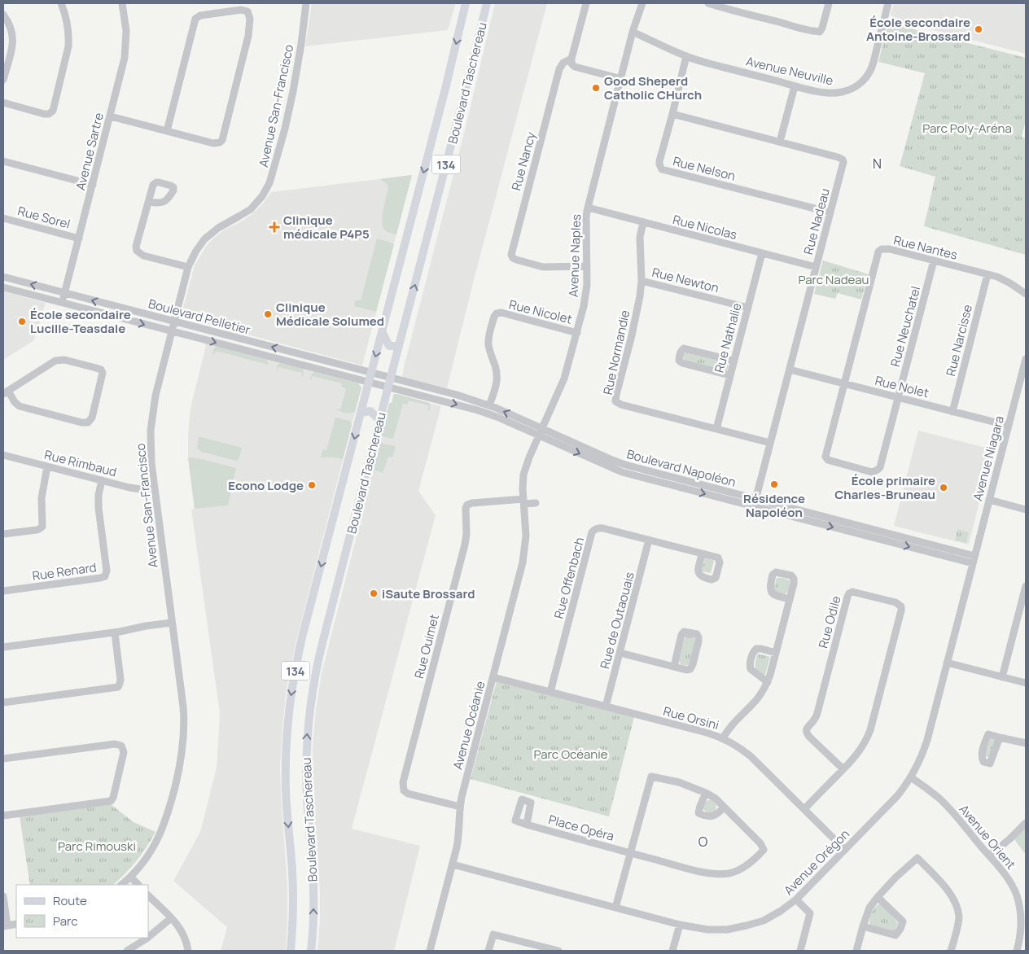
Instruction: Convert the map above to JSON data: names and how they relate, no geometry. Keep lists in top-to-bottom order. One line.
{"streets":{"main road":["Boulevard Taschereau","134"],"street":["Avenue Neuville","Avenue San-Francisco","Avenue Sartre","Rue Nancy","Rue Nelson","Rue Sorel","Rue Nadeau","Rue Nicolas","Rue Nantes","Avenue Naples","Rue Newton","Rue Nicolet","Boulevard Pelletier","Rue Neuchatel","Rue Nathalie","Rue Narcisse","Rue Normandie","Rue Nolet","Avenue Niagara","Rue Rimbaud","Boulevard Napoléon","Rue Renard","Rue Offenbach","Rue de Outaouais","Rue Odile","Rue Ouimet","Rue Orsini","Avenue Océanie","Place Opéra","Avenue Orient","Avenue Orégon"]},"crossings":[["Avenue Neuville","Rue Nelson"],["Avenue Neuville","Avenue Naples"],["Boulevard Taschereau","Boulevard Pelletier"],["Boulevard Taschereau","Boulevard Napoléon"],["Avenue San-Francisco","Boulevard Pelletier"],["Avenue San-Francisco","Rue Rimbaud"],["Avenue Sartre","Rue Sorel"],["Avenue Sartre","Boulevard Pelletier"],["Rue Nancy","Avenue Naples"],["Rue Nelson","Rue Nadeau"],["Rue Nadeau","Rue Nicolas"],["Rue Nadeau","Rue Normandie"],["Rue Nadeau","Rue Nolet"],["Rue Nadeau","Boulevard Napoléon"],["Rue Nicolas","Avenue Naples"],["Rue Nicolas","Rue Nathalie"],["Rue Nicolas","Rue Normandie"],["Rue Nantes","Rue Neuchatel"],["Rue Nantes","Rue Narcisse"],["Rue Nantes","Rue Nolet"],["Avenue Naples","Rue Nicolet"],["Avenue Naples","Boulevard Napoléon"],["Avenue Naples","Avenue Océanie"],["Rue Newton","Rue Nathalie"],["Rue Newton","Rue Normandie"],["Rue Nicolet","Boulevard Napoléon"],["Boulevard Pelletier","Boulevard Napoléon"],["Rue Neuchatel","Rue Nolet"],["Rue Nathalie","Rue Normandie"],["Rue Narcisse","Rue Nolet"],["Rue Nolet","Avenue Niagara"],["Avenue Niagara","Boulevard Napoléon"],["Avenue Niagara","Avenue Orégon"],["Rue Rimbaud","Rue Renard"],["Boulevard Napoléon","Avenue Océanie"],["Boulevard Napoléon","Avenue Orégon"],["Rue Offenbach","Rue de Outaouais"],["Rue Offenbach","Rue Orsini"],["Rue de Outaouais","Rue Orsini"],["Rue Odile","Rue Orsini"],["Rue Ouimet","Avenue Océanie"],["Rue Orsini","Avenue Océanie"],["Rue Orsini","Avenue Orégon"],["Avenue Océanie","Avenue Orégon"],["Avenue Orient","Avenue Orégon"]],"districts":["N","O"],"parks":["Parc Poly-Aréna","Parc Nadeau","Parc Océanie","Parc Rimouski"],"places":{"other":["École secondaire Antoine-Brossard","Good Sheperd Catholic CHurch","Clinique Médicale Solumed","École secondaire Lucille-Teasdale","Résidence Napoléon","Econo Lodge","École primaire Charles-Bruneau","iSaute Brossard"],"health":["Clinique médicale P4P5"]},"legend":["Route","Parc"]}
